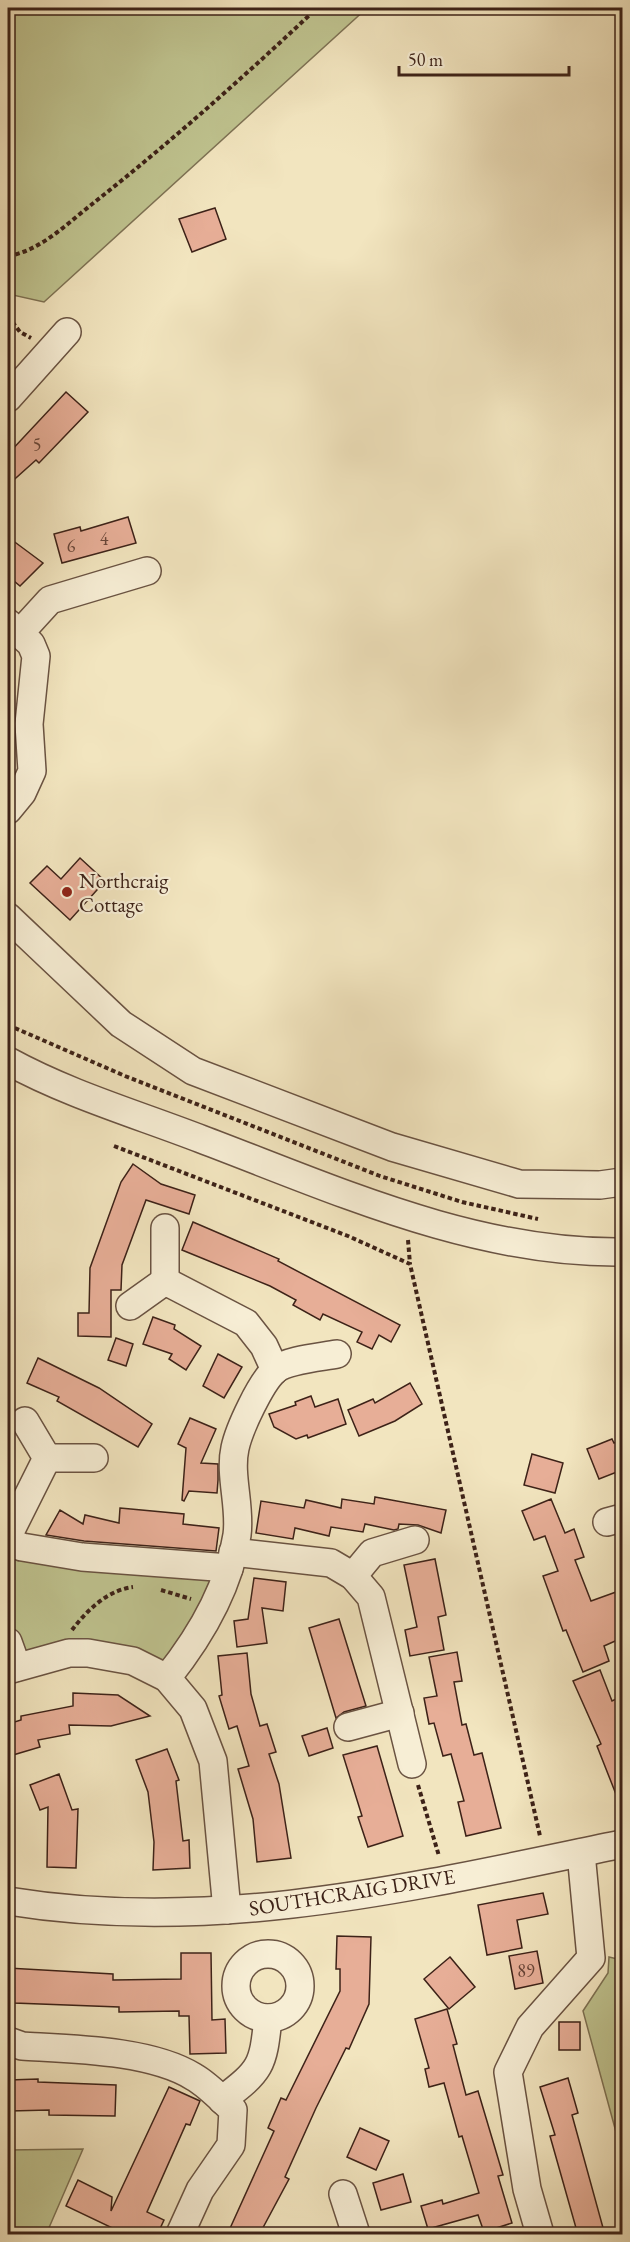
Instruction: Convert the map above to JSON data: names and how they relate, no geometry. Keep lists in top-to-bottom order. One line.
{"streets":{"street":["SOUTHCRAIG DRIVE"]},"places":["Northcraig Cottage"],"house_numbers":["5","4","6","89"],"scale_bar":"50 m"}
